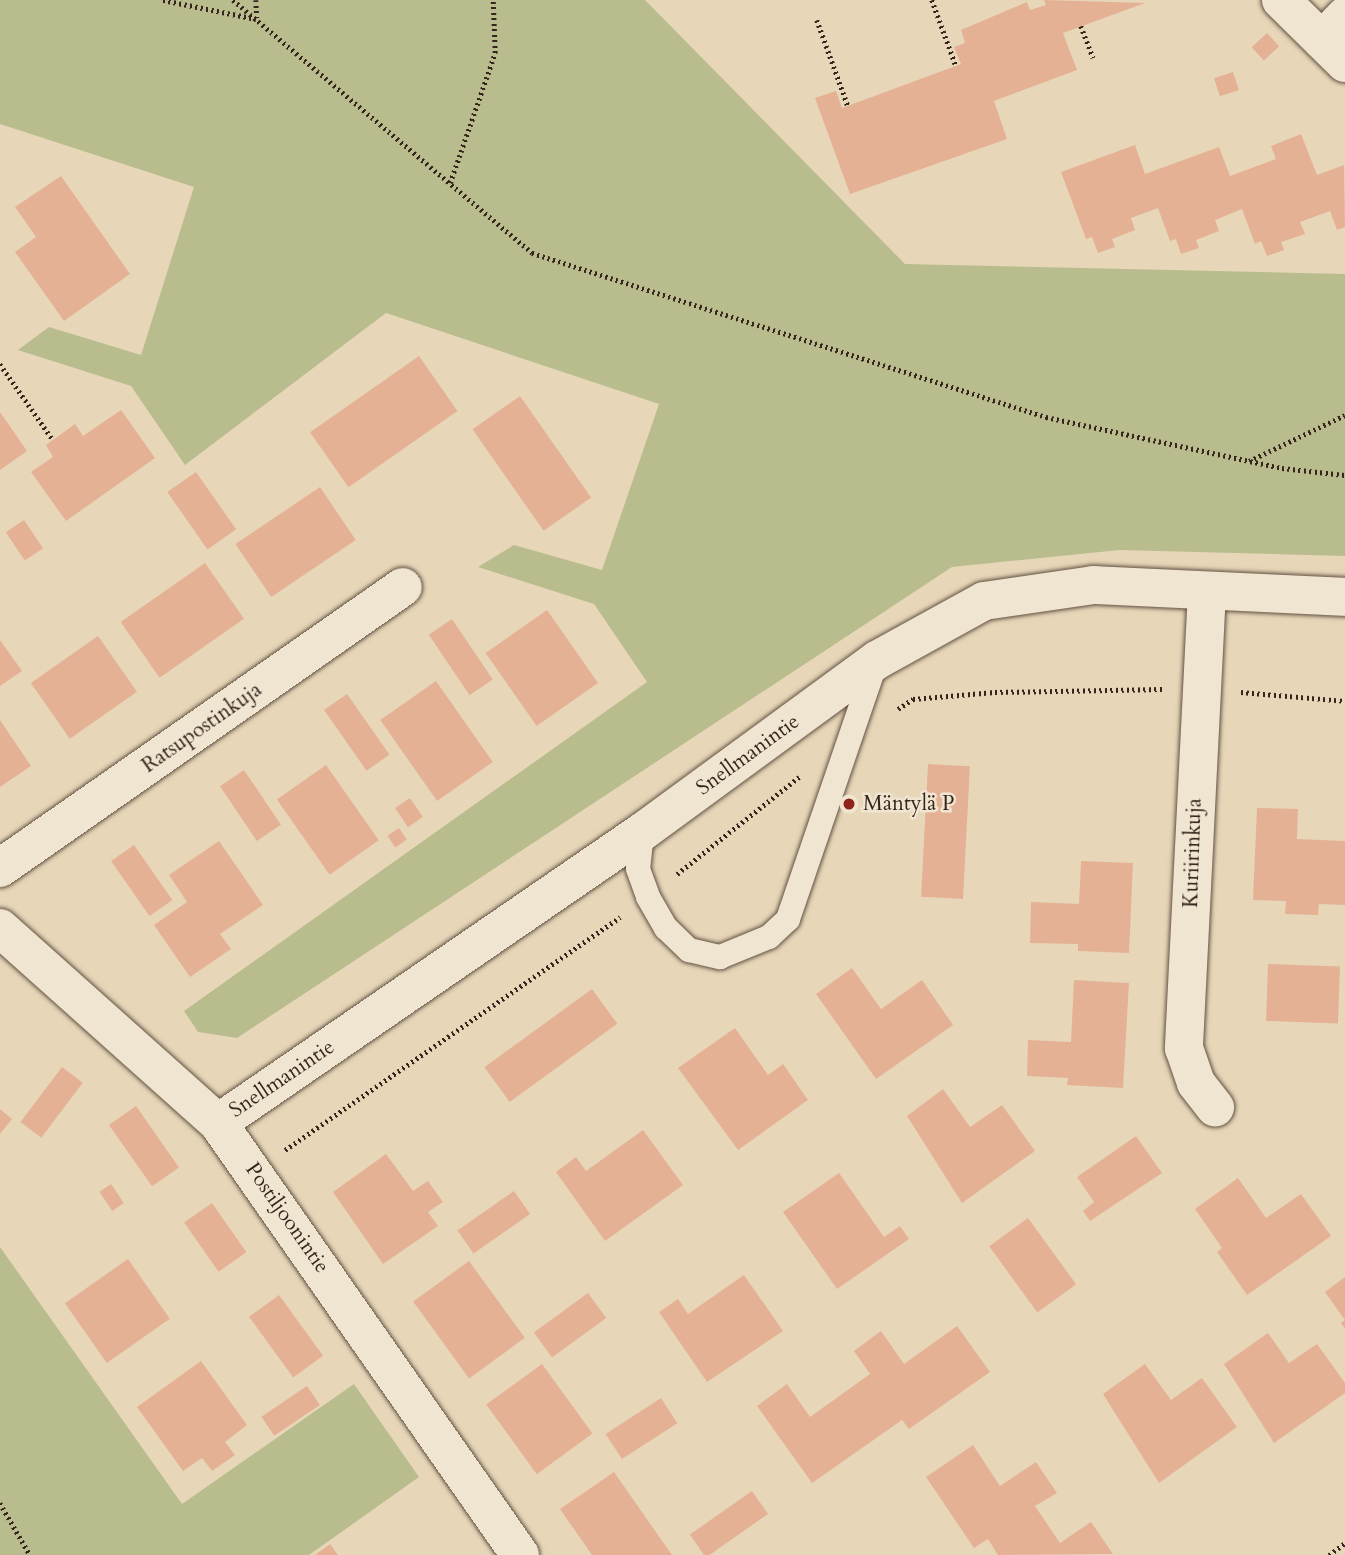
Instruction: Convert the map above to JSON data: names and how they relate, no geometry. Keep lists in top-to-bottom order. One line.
{"streets":{"street":["Ratsupostinkuja","Snellmanintie","Kuriirinkuja","Postiljoonintie"]},"crossings":[["Snellmanintie","Kuriirinkuja"],["Snellmanintie","Postiljoonintie"]],"places":["Mäntylä P"]}
